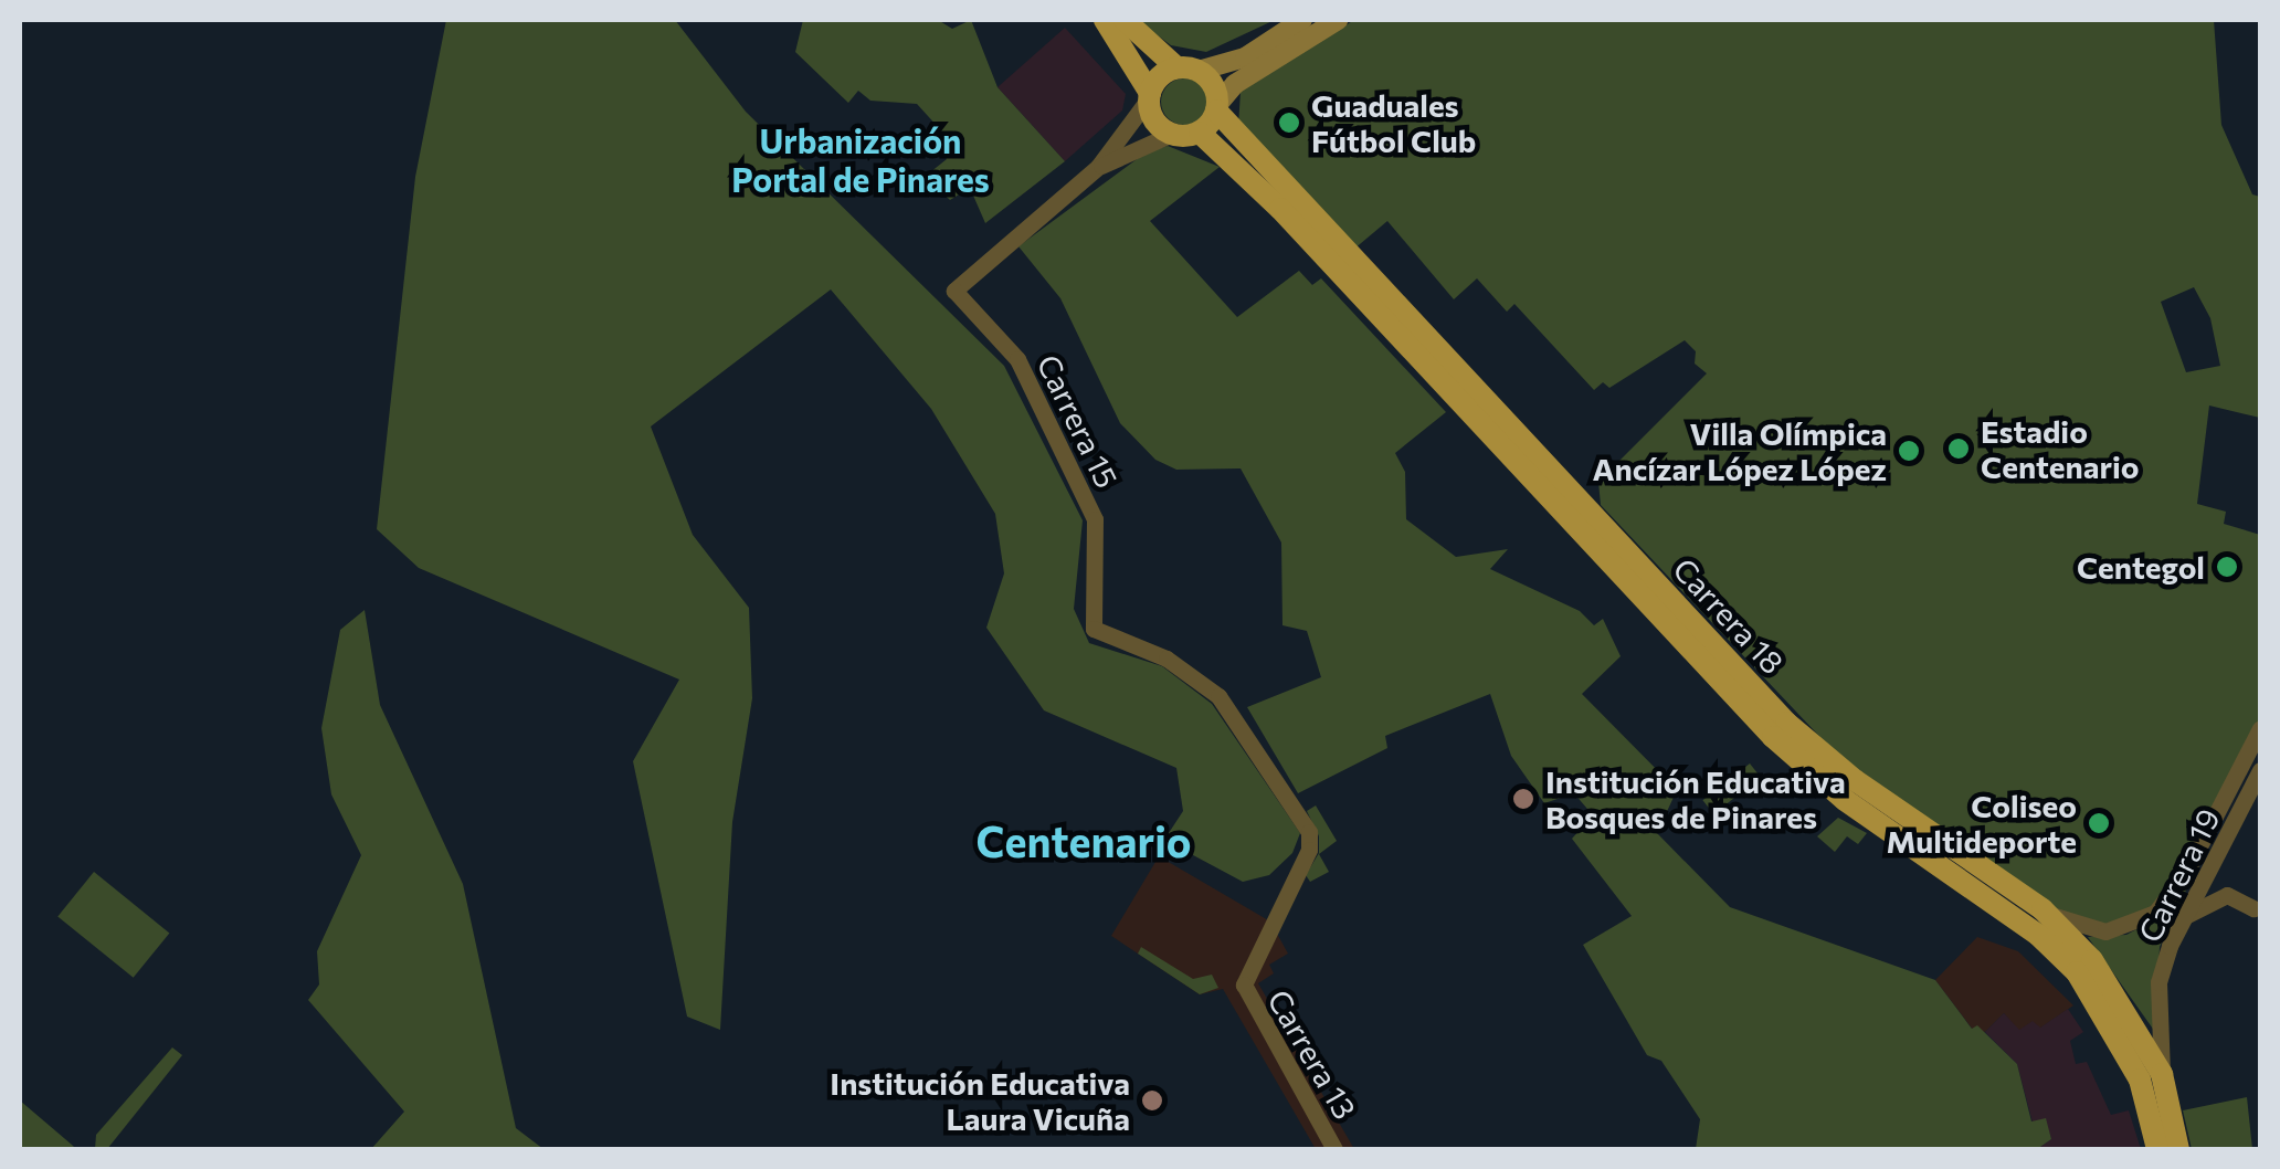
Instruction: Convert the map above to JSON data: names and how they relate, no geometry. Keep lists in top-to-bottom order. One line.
{"streets":{"main road":["Carrera 18"],"street":["Carrera 15","Carrera 19","Carrera 13"]},"crossings":[["Carrera 15","Carrera 13"],["Carrera 18","Carrera 19"]],"districts":["Urbanización Portal de Pinares","Centenario"],"places":["Guaduales Fútbol Club","Estadio Centenario","Villa Olímpica Ancízar López López","Centegol","Institución Educativa Bosques de Pinares","Coliseo Multideporte","Institución Educativa Laura Vicuña"]}
